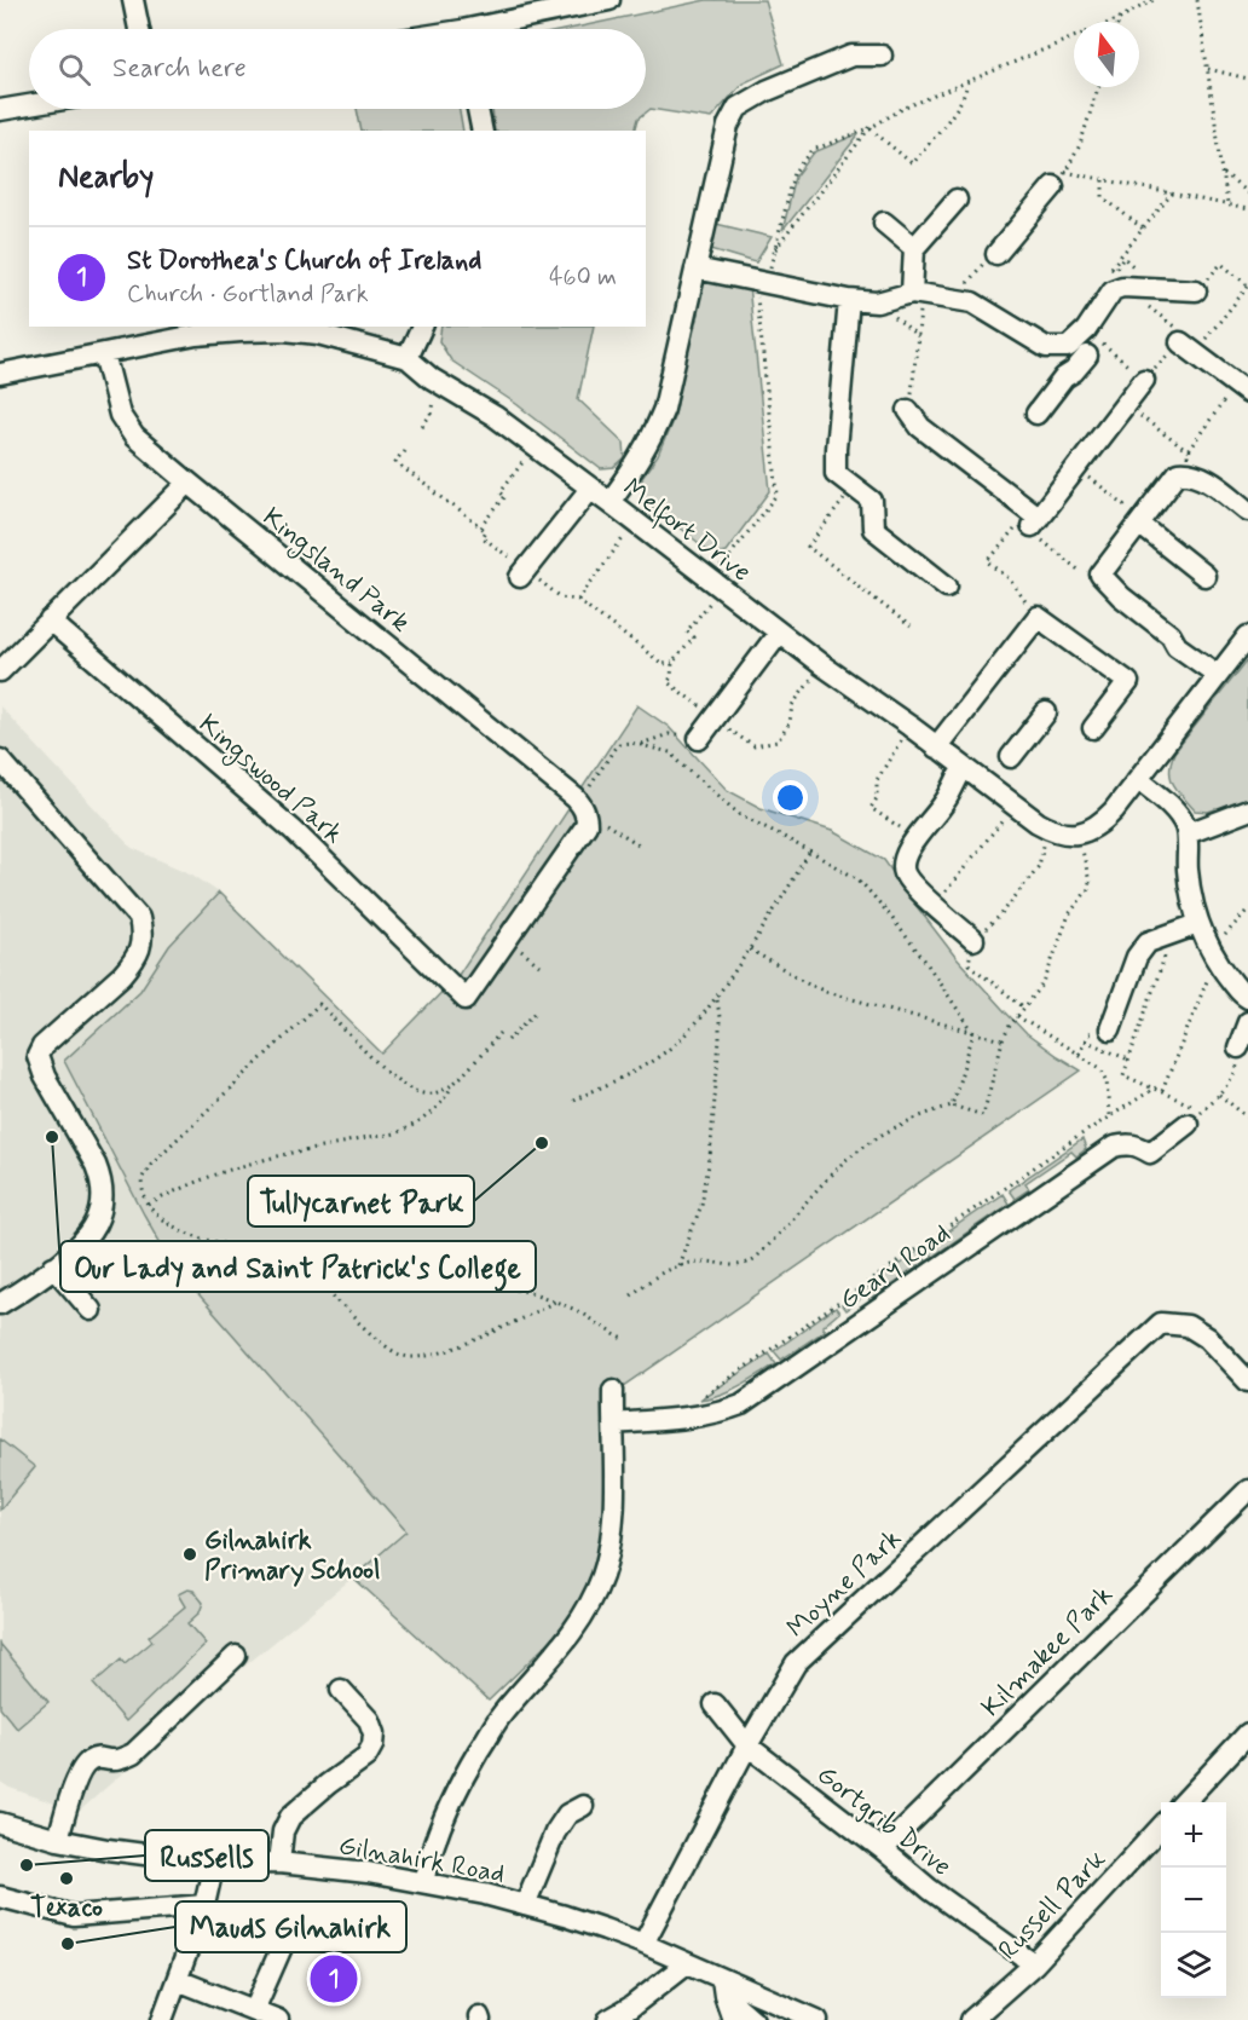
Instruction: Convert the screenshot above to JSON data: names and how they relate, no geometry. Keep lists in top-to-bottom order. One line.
{"streets":{"street":["Melfort Drive","Kingsland Park","Kingswood Park","Geary Road","Moyne Park","Kilmakee Park","Gortgrib Drive","Gilnahirk Road","Russell Park"]},"crossings":[["Moyne Park","Gortgrib Drive"],["Moyne Park","Gilnahirk Road"],["Kilmakee Park","Gortgrib Drive"],["Gortgrib Drive","Russell Park"]],"places":["Our Lady and Saint Patrick's College","Tullycarnet Park","Gilnahirk Primary School","Russells","Texaco","Mauds Gilnahirk"],"north":"top","page":{"search":"Search here","heading":"Nearby","list":[{"mark":"1","name":"St Dorothea's Church of Ireland","note":"Church · Gortland Park","value":"460 m"}],"map_buttons":["+","−"],"pins":"1"}}
